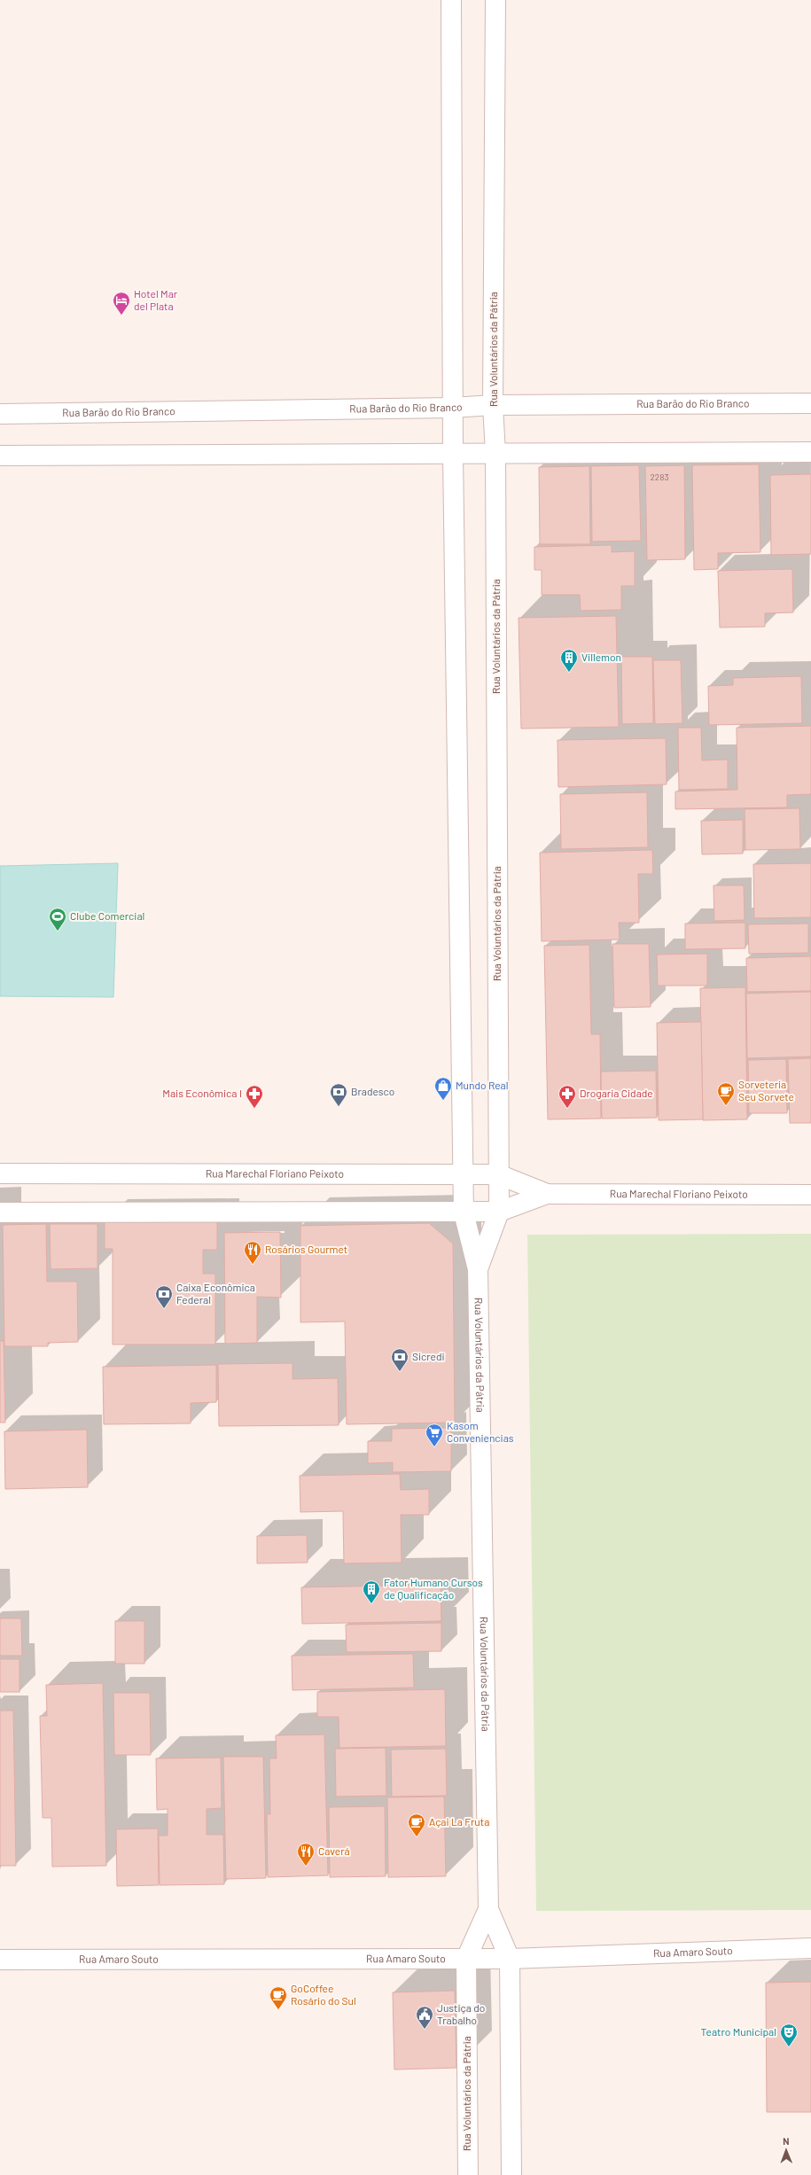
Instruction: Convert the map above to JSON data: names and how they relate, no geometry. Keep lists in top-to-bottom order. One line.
{"streets":{"street":["Rua Voluntários da Pátria","Rua Barão do Rio Branco","Rua Marechal Floriano Peixoto","Rua Amaro Souto"]},"crossings":[["Rua Voluntários da Pátria","Rua Barão do Rio Branco"],["Rua Voluntários da Pátria","Rua Marechal Floriano Peixoto"],["Rua Voluntários da Pátria","Rua Amaro Souto"]],"places":{"hotel":["Hotel Mar del Plata"],"building":["Villemon","Fator Humano Cursos de Qualificação"],"sports":["Clube Comercial"],"shop":["Mundo Real"],"cafe":["Sorveteria Seu Sorvete","Açai La Fruta","GoCoffee Rosário do Sul"],"bank":["Bradesco","Caixa Econômica Federal","Sicredi"],"pharmacy":["Mais Econômica I","Drogaria Cidade"],"restaurant":["Rosários Gourmet","Caverá"],"supermarket":["Kasom Conveniencias"],"public building":["Justiça do Trabalho"],"theatre":["Teatro Municipal"]},"house_numbers":["2283"],"north":"top"}
